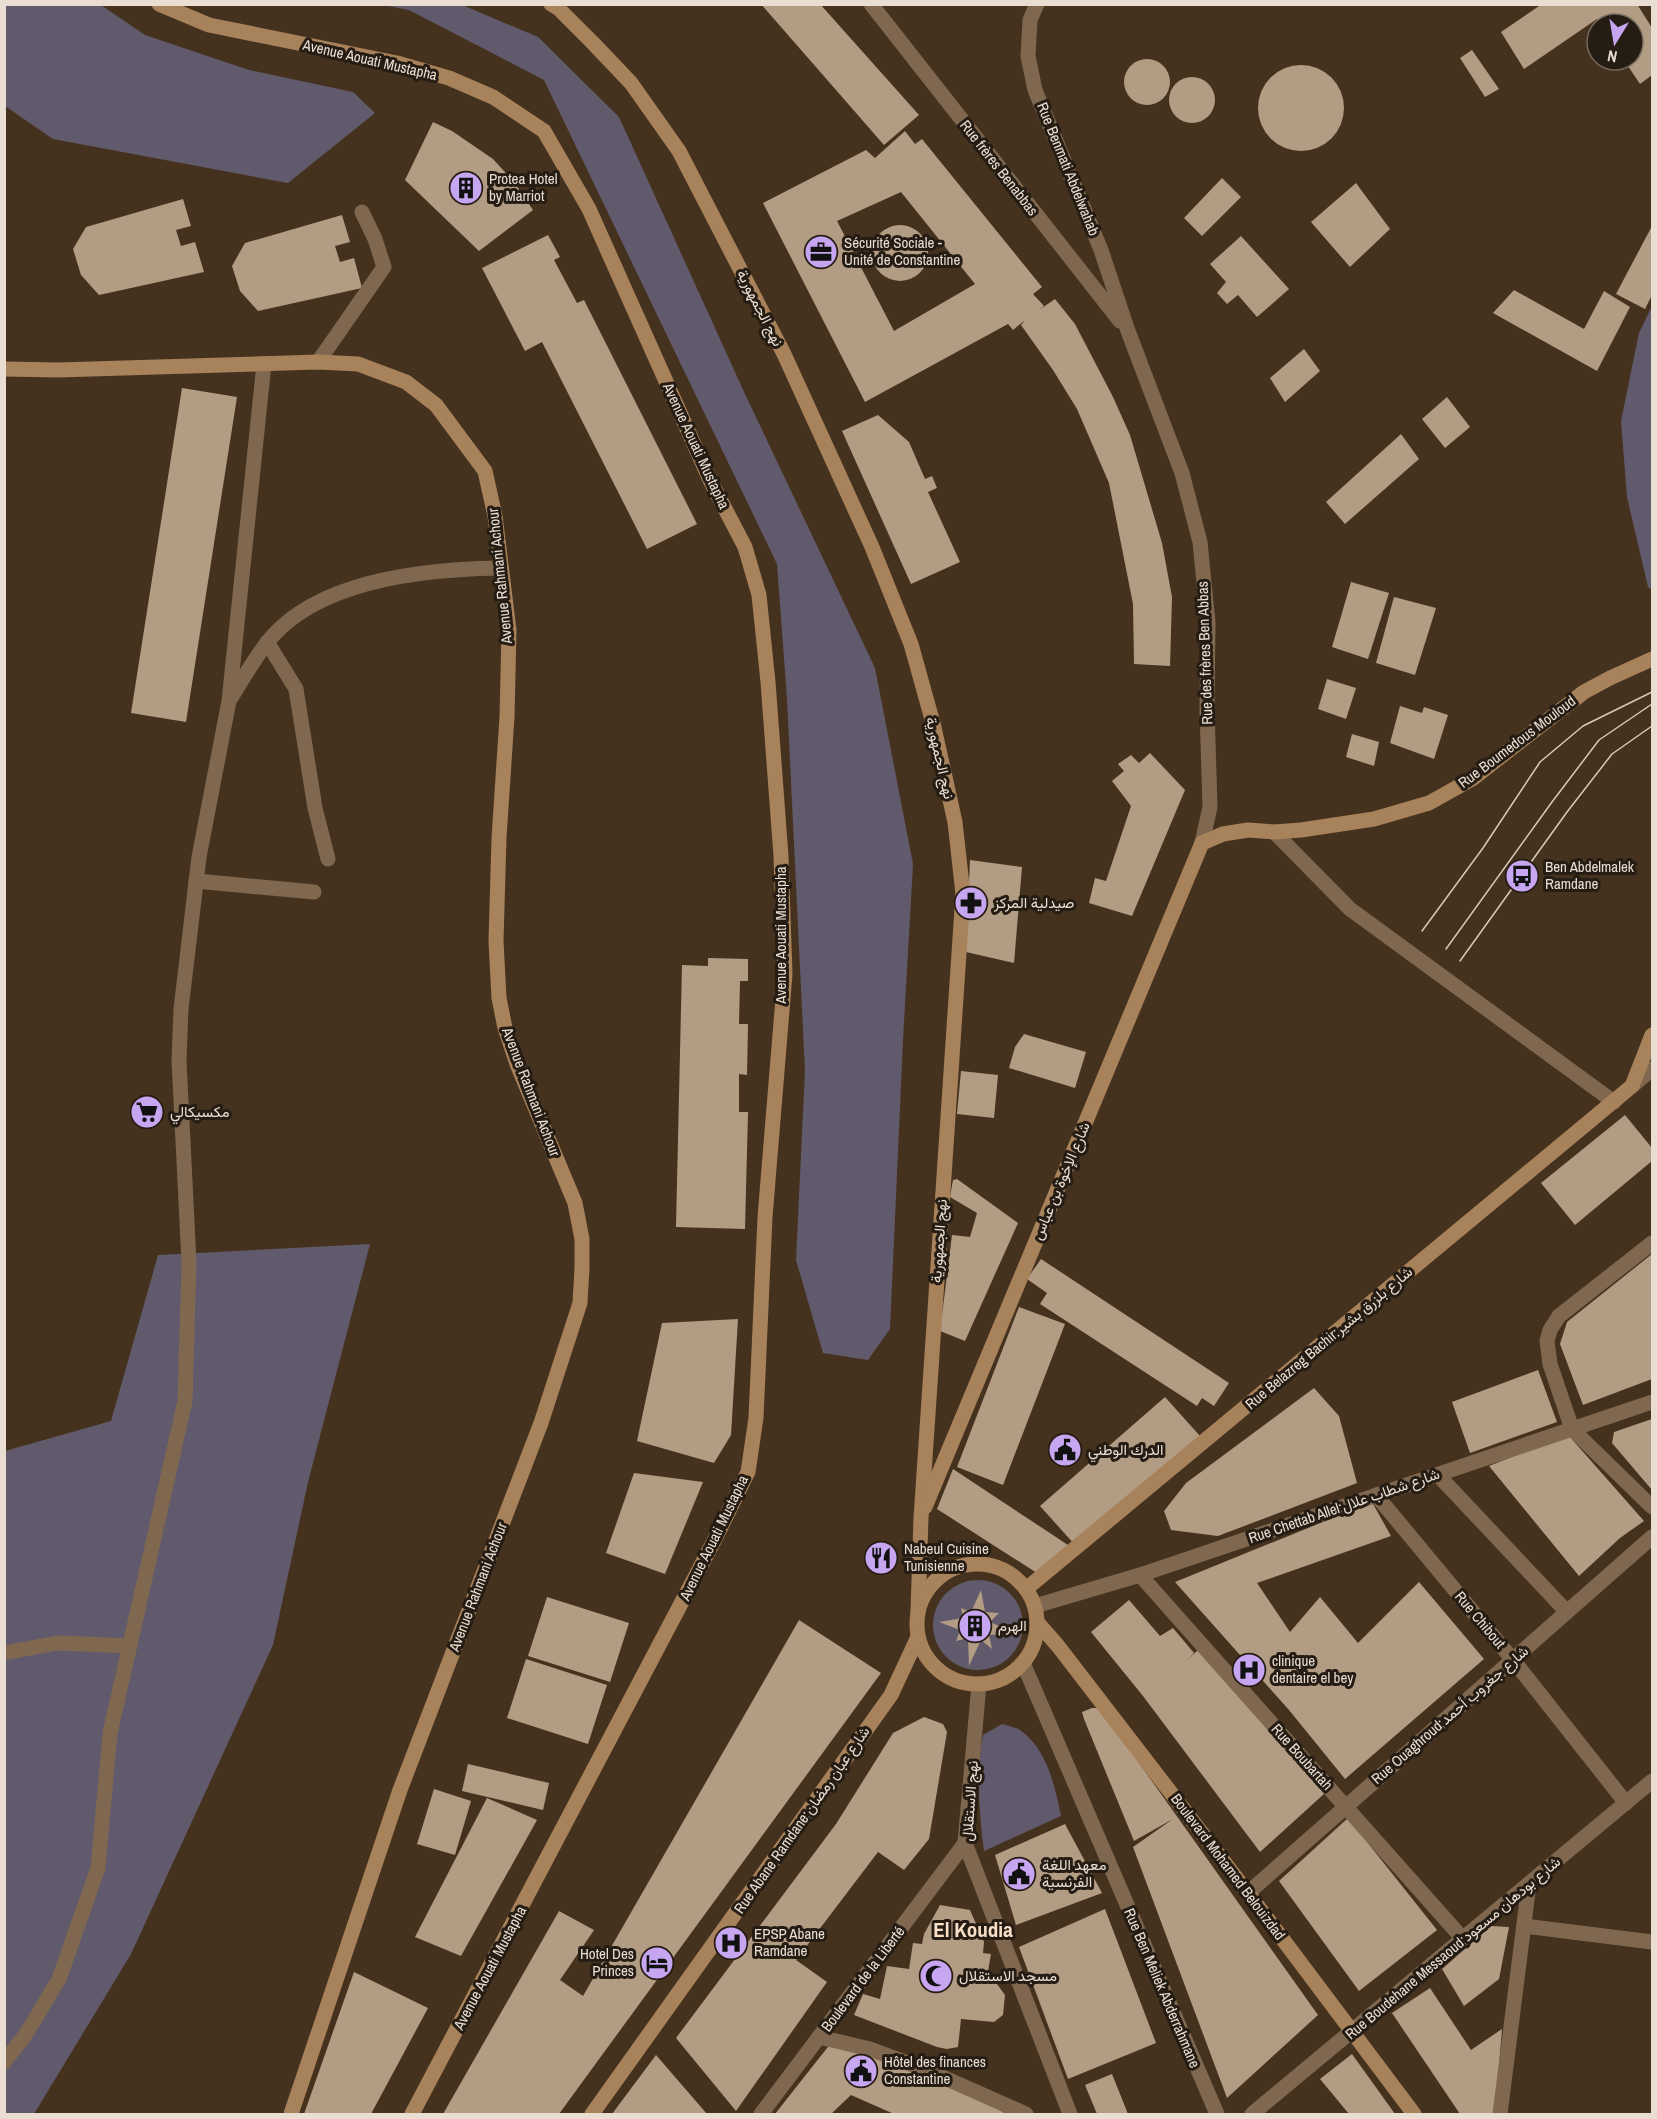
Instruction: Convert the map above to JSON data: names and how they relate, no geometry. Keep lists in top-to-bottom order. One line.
{"streets":{"street":["Avenue Aouati Mustapha","Rue frères Benabbas","Rue Benmati Abdelwahab","نهج الجمهورية","Avenue Rahmani Achour","Rue des frères Ben Abbas","Rue Boumedous Mouloud","شارع الإخوة بن عباس","Rue Belazreg Bachir;شارع بلزرق بشير","Rue Chettab Allel;شارع شطاب علال","Rue Chibout","Rue Ouaghroud;شارع جغروب أحمد","Rue Boubartah","نهج الاستقلال","Rue Abane Ramdane;شارع عبان رمضان","Boulevard Mohamed Belouizdad","Rue Boudehane Messaoud;شارع بودهان مسعود","Boulevard de la Liberté","Rue Ben Meliek Abderrahmane"]},"crossings":[["Rue frères Benabbas","Rue Benmati Abdelwahab"],["Rue frères Benabbas","Rue des frères Ben Abbas"],["Rue Benmati Abdelwahab","Rue des frères Ben Abbas"],["نهج الجمهورية","شارع الإخوة بن عباس"],["نهج الجمهورية","Rue Belazreg Bachir;شارع بلزرق بشير"],["نهج الجمهورية","Rue Chettab Allel;شارع شطاب علال"],["نهج الجمهورية","نهج الاستقلال"],["نهج الجمهورية","Rue Abane Ramdane;شارع عبان رمضان"],["نهج الجمهورية","Boulevard Mohamed Belouizdad"],["نهج الجمهورية","Rue Ben Meliek Abderrahmane"],["Rue des frères Ben Abbas","Rue Boumedous Mouloud"],["Rue des frères Ben Abbas","شارع الإخوة بن عباس"],["Rue Boumedous Mouloud","شارع الإخوة بن عباس"],["Rue Belazreg Bachir;شارع بلزرق بشير","Rue Chettab Allel;شارع شطاب علال"],["Rue Belazreg Bachir;شارع بلزرق بشير","نهج الاستقلال"],["Rue Belazreg Bachir;شارع بلزرق بشير","Rue Abane Ramdane;شارع عبان رمضان"],["Rue Belazreg Bachir;شارع بلزرق بشير","Boulevard Mohamed Belouizdad"],["Rue Belazreg Bachir;شارع بلزرق بشير","Rue Ben Meliek Abderrahmane"],["Rue Chettab Allel;شارع شطاب علال","Rue Chibout"],["Rue Chettab Allel;شارع شطاب علال","Rue Boubartah"],["Rue Chettab Allel;شارع شطاب علال","نهج الاستقلال"],["Rue Chettab Allel;شارع شطاب علال","Rue Abane Ramdane;شارع عبان رمضان"],["Rue Chettab Allel;شارع شطاب علال","Boulevard Mohamed Belouizdad"],["Rue Chettab Allel;شارع شطاب علال","Rue Ben Meliek Abderrahmane"],["Rue Chibout","Rue Ouaghroud;شارع جغروب أحمد"],["Rue Chibout","Rue Boudehane Messaoud;شارع بودهان مسعود"],["Rue Ouaghroud;شارع جغروب أحمد","Rue Boubartah"],["Rue Ouaghroud;شارع جغروب أحمد","Boulevard Mohamed Belouizdad"],["Rue Boubartah","Rue Boudehane Messaoud;شارع بودهان مسعود"],["نهج الاستقلال","Rue Abane Ramdane;شارع عبان رمضان"],["نهج الاستقلال","Boulevard Mohamed Belouizdad"],["نهج الاستقلال","Boulevard de la Liberté"],["نهج الاستقلال","Rue Ben Meliek Abderrahmane"],["Rue Abane Ramdane;شارع عبان رمضان","Boulevard Mohamed Belouizdad"],["Rue Abane Ramdane;شارع عبان رمضان","Rue Ben Meliek Abderrahmane"],["Boulevard Mohamed Belouizdad","Rue Boudehane Messaoud;شارع بودهان مسعود"],["Boulevard Mohamed Belouizdad","Rue Ben Meliek Abderrahmane"]],"districts":["El Koudia"],"places":{"building":["Protea Hotel by Marriot","الهرم"],"office":["Sécurité Sociale - Unité de Constantine"],"bus stop":["Ben Abdelmalek Ramdane"],"pharmacy":["صيدلية المركز"],"supermarket":["مكسيكالي"],"public building":["الدرك الوطني","معهد اللغة الفرنسية","Hôtel des finances Constantine"],"restaurant":["Nabeul Cuisine Tunisienne"],"hospital":["clinique dentaire el bey","EPSP Abane Ramdane"],"hotel":["Hotel Des Princes"],"mosque":["مسجد الاستقلال"]},"north":"bottom"}
